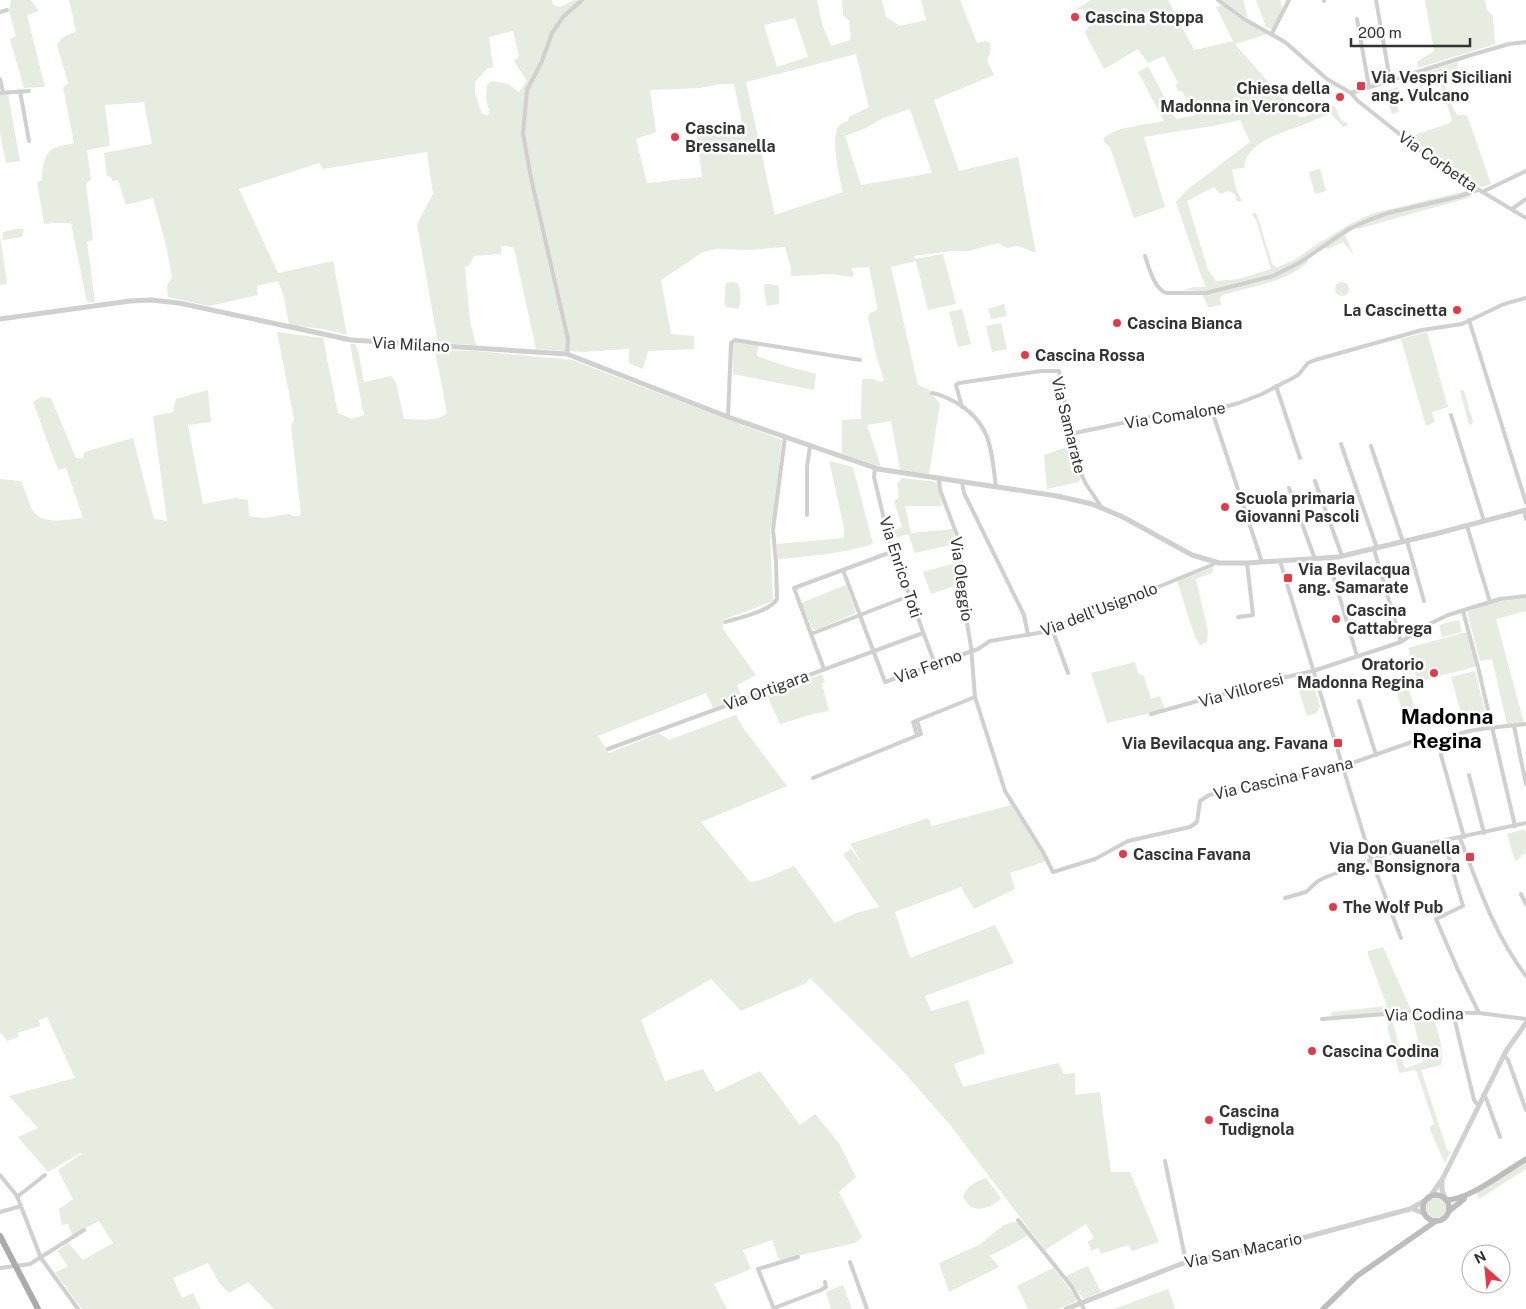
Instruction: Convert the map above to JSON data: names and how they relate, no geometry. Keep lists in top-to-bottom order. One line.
{"streets":{"street":["Via Corbetta","Via Milano","Via Comalone","Via Samarate","Via Enrico Toti","Via Oleggio","Via dell'Usignolo","Via Ferno","Via Ortigara","Via Villoresi","Via Cascina Favana","Via Codina","Via San Macario"]},"crossings":[["Via Milano","Via Samarate"],["Via Milano","Via Enrico Toti"],["Via Comalone","Via Samarate"],["Via Samarate","Via Oleggio"],["Via Samarate","Via dell'Usignolo"],["Via Enrico Toti","Via Ferno"],["Via Enrico Toti","Via Ortigara"],["Via Oleggio","Via dell'Usignolo"],["Via Oleggio","Via Ferno"],["Via dell'Usignolo","Via Ferno"],["Via Ferno","Via Ortigara"]],"districts":["Madonna Regina"],"places":{"other":["Cascina Stoppa","Chiesa della Madonna in Veroncora","Cascina Bressanella","La Cascinetta","Cascina Bianca","Cascina Rossa","Scuola primaria Giovanni Pascoli","Cascina Cattabrega","Oratorio Madonna Regina","Cascina Favana","The Wolf Pub","Cascina Codina","Cascina Tudignola"],"transit":["Via Vespri Siciliani ang. Vulcano","Via Bevilacqua ang. Samarate","Via Bevilacqua ang. Favana","Via Don Guanella ang. Bonsignora"]},"scale_bar":"200 m","north":"top left"}
